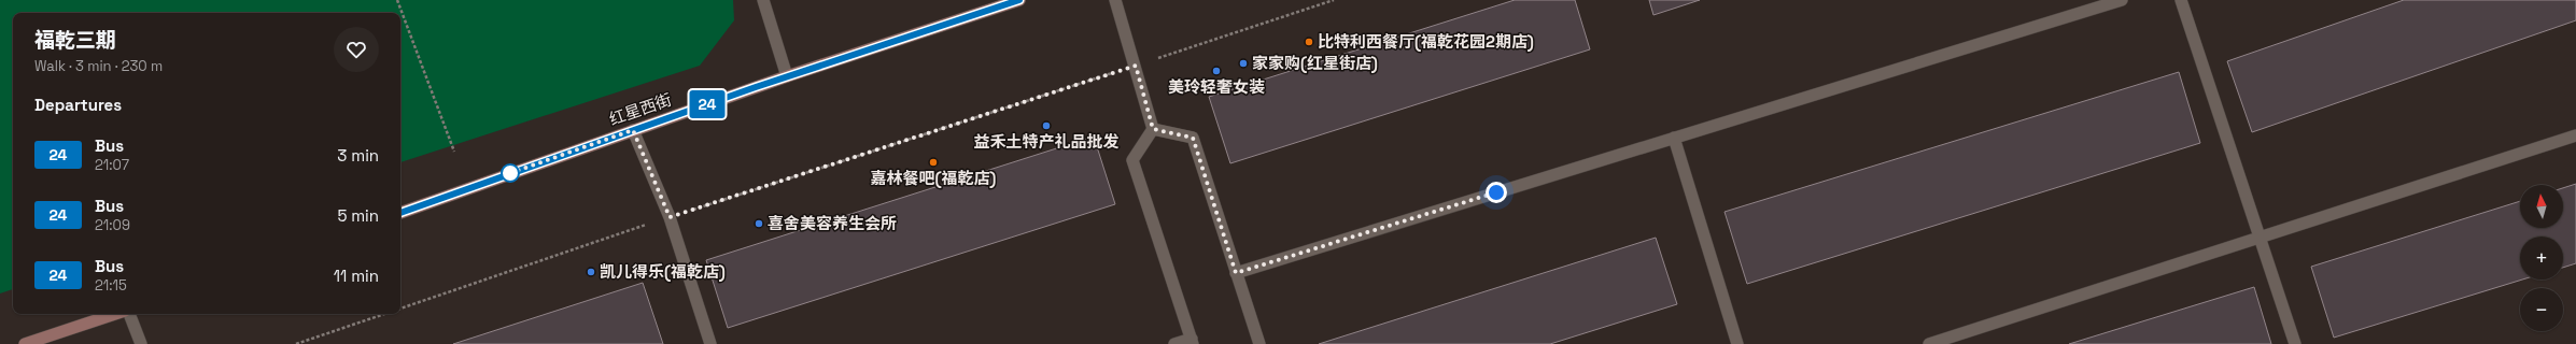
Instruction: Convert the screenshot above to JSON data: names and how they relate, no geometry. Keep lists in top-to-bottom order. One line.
{"streets":{"main road":["红星西街"]},"places":["比特利西餐厅(福乾花园2期店)","家家购(红星街店)","美玲轻奢女装","益禾土特产礼品批发","嘉林餐吧(福乾店)","喜舍美容养生会所","凯儿得乐(福乾店)"],"lines":["bus line 24"],"north":"top","page":{"on_map":"24","heading":[["福乾三期","Walk · 3 min · 230 m"],"Departures"],"list":[{"mark":"24","name":"Bus","note":"21:07","value":"3 min"},{"mark":"24","name":"Bus","note":"21:09","value":"5 min"},{"mark":"24","name":"Bus","note":"21:15","value":"11 min"}],"map_buttons":["+","−"]}}
